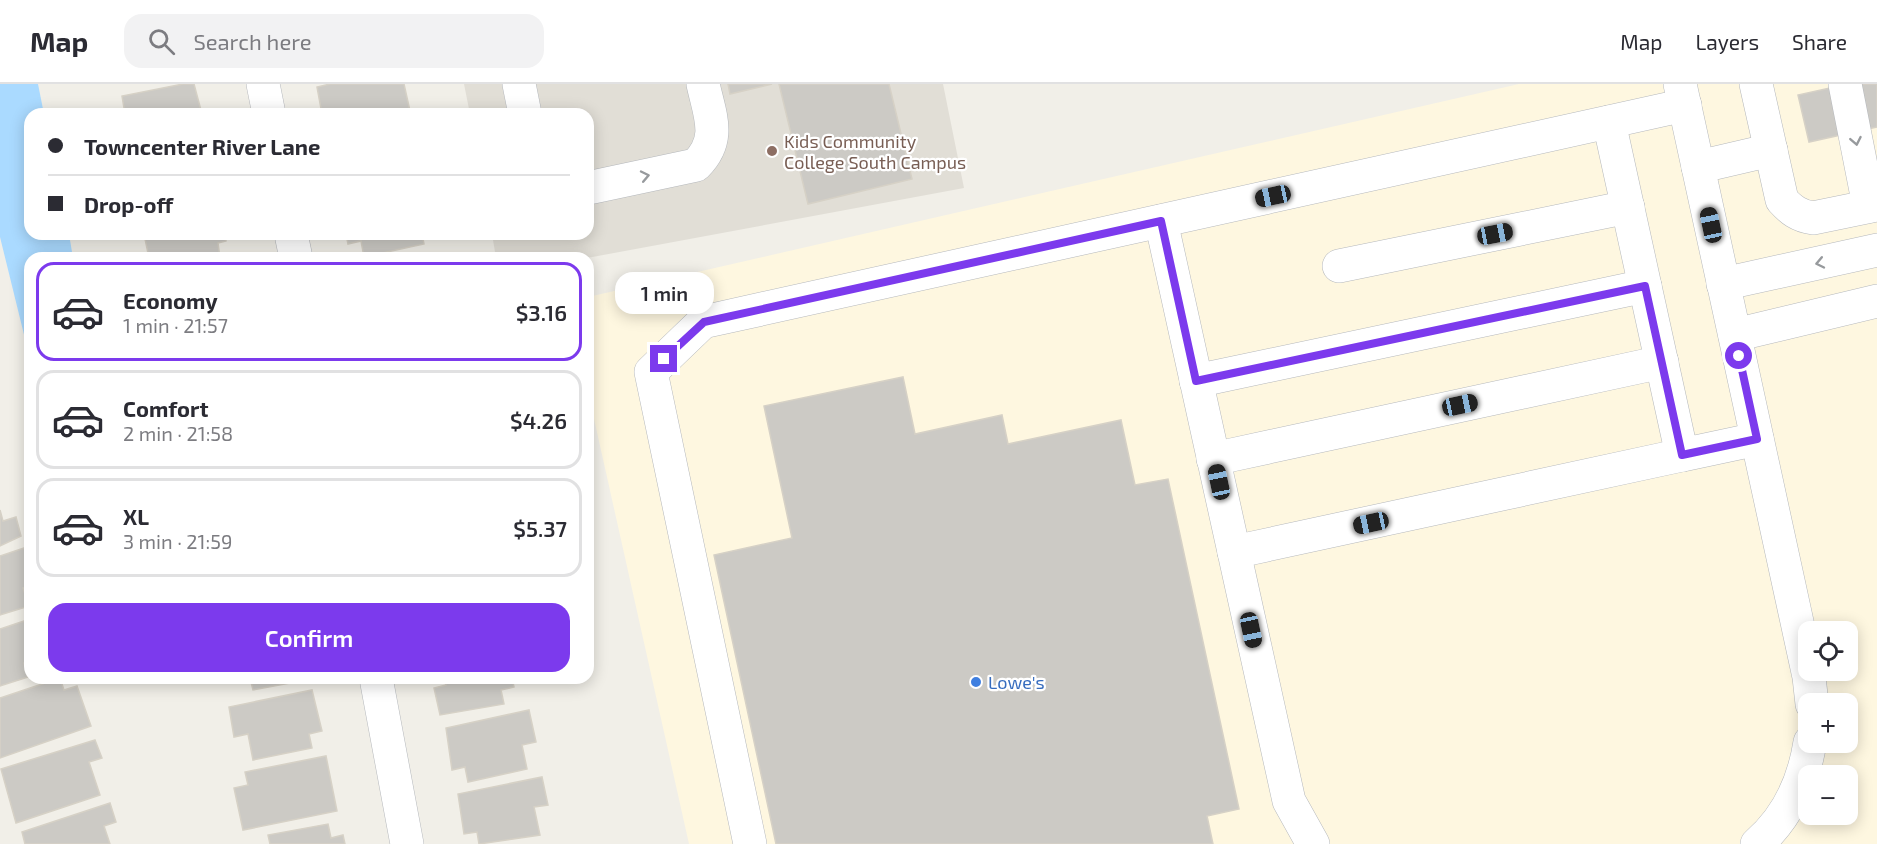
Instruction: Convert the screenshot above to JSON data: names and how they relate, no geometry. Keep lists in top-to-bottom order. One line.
{"places":["Kids Community College South Campus","Lowe's"],"page":{"header":"Map","search":"Search here","nav":["Map","Layers","Share"],"banner":["Towncenter River Lane","Drop-off"],"list":[{"name":"Economy","note":"1 min · 21:57","value":"$3.16"},{"name":"Comfort","note":"2 min · 21:58","value":"$4.26"},{"name":"XL","note":"3 min · 21:59","value":"$5.37"}],"bubble":"1 min","buttons":"Confirm","map_buttons":["+","−"]}}
